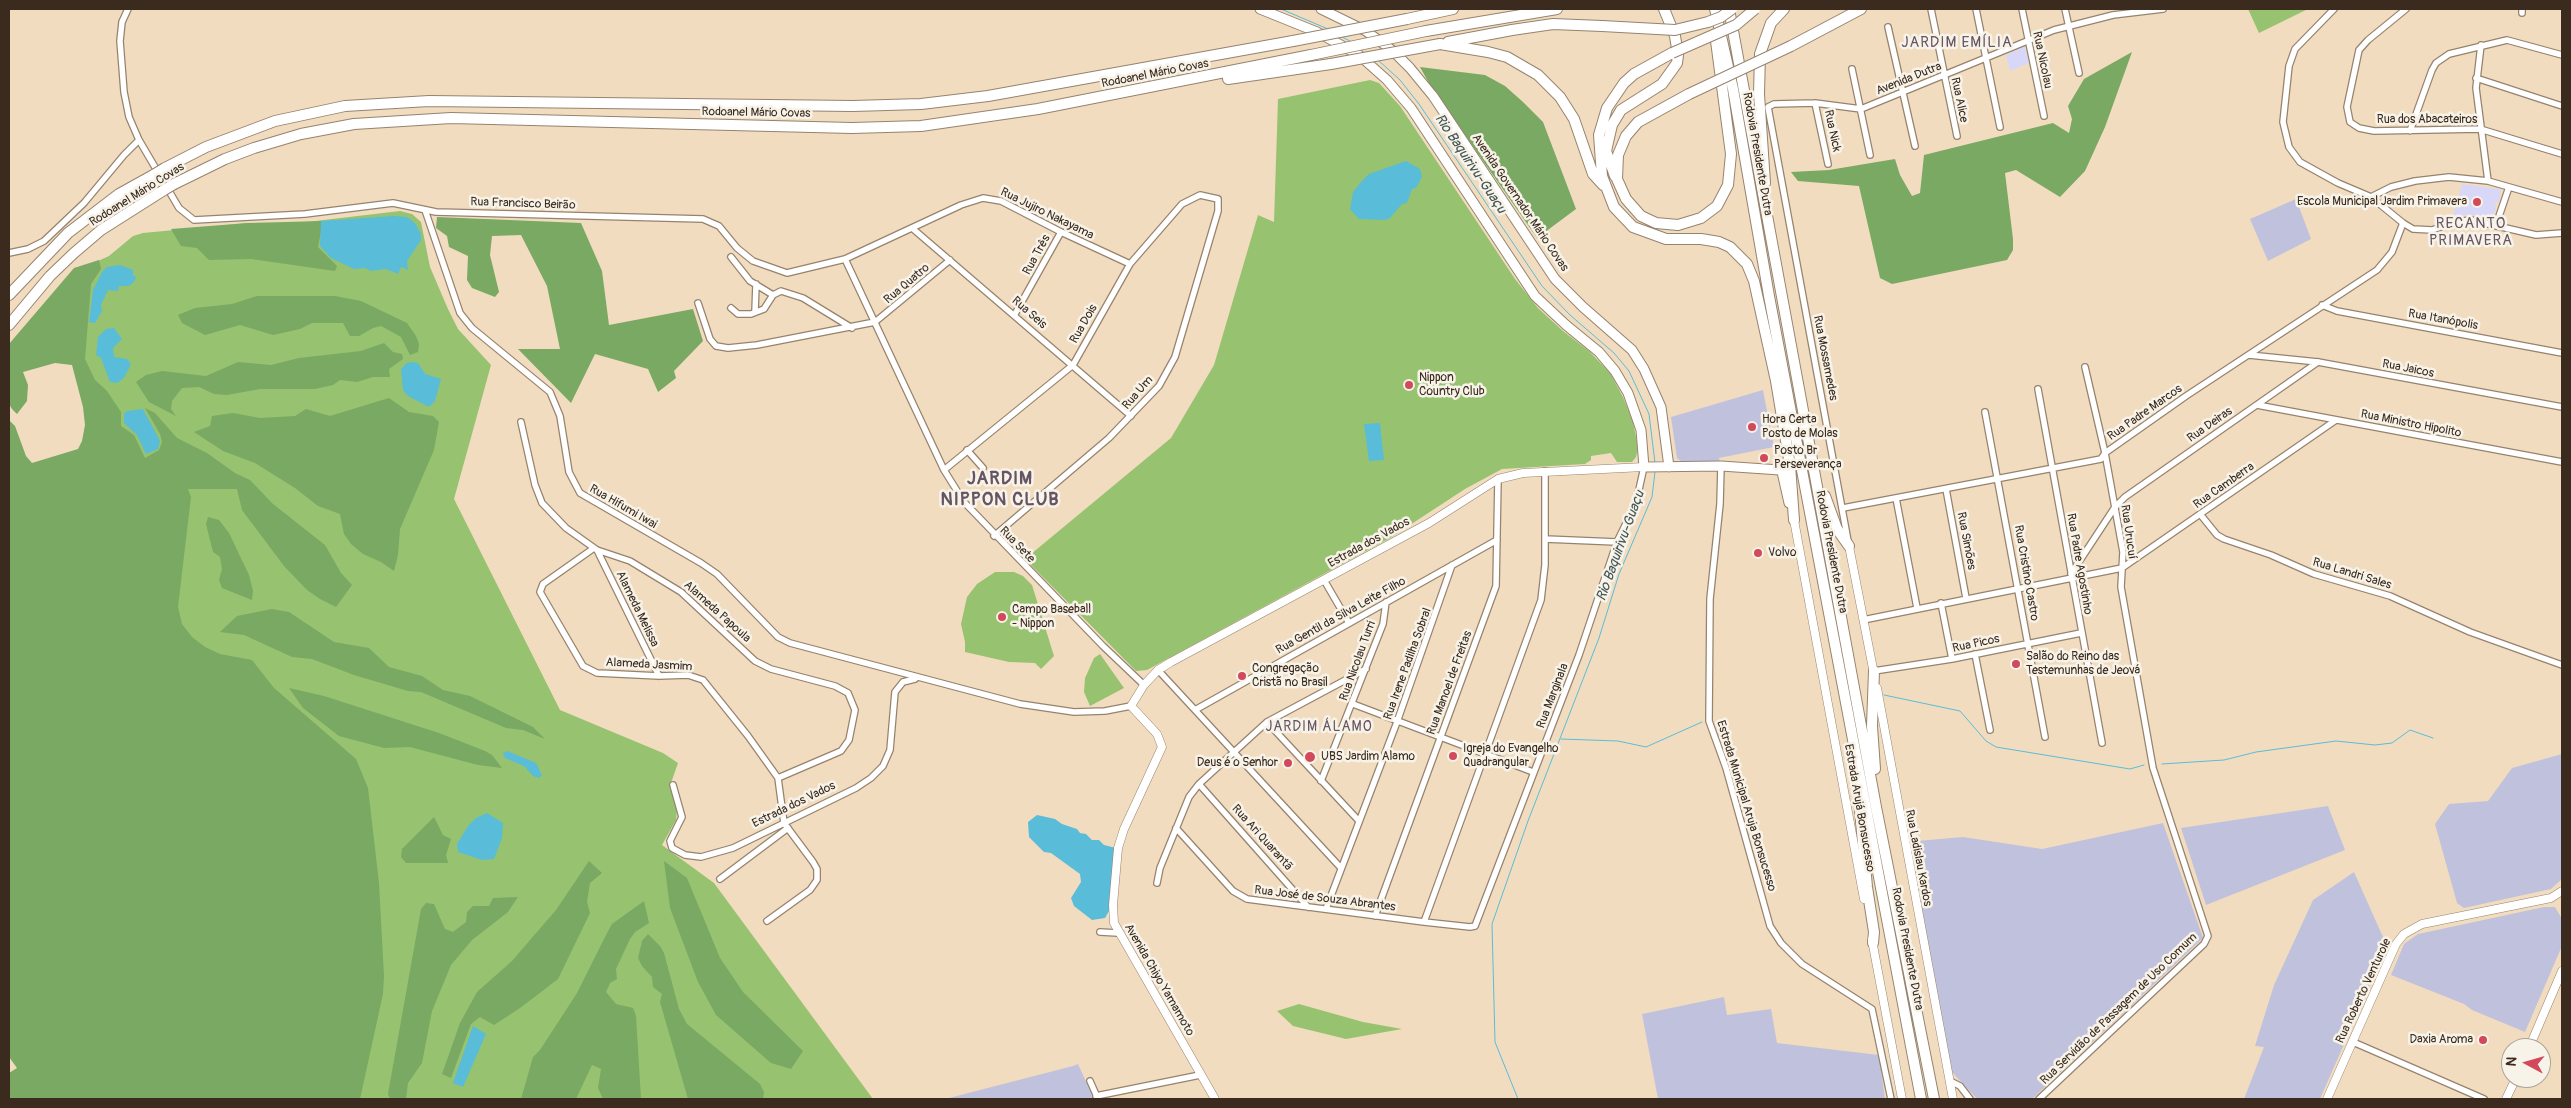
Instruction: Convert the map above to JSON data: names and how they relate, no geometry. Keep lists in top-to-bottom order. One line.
{"streets":{"highway":["Rodoanel Mário Covas","Rodovia Presidente Dutra"],"main road":["Avenida Governador Mário Covas"],"street":["Rua Nicolau","Avenida Dutra","Rua Alice","Rua dos Abacateiros","Rua Nick","Rua Francisco Beirão","Rua Jujiro Nakayama","Rua Três","Rua Quatro","Rua Seis","Rua Itanópolis","Rua Dois","Rua Mossamedes","Rua Jaicos","Rua Um","Rua Padre Marcos","Rua Ministro Hipolito","Rua Deiras","Rua Camberra","Rua Hifumi Iwai","Rua Urucuí","Rua Simões","Estrada dos Vados","Rua Sete","Rua Padre Agostinho","Rua Cristino Castro","Rua Landri Sales","Alameda Melissa","Alameda Papoula","Rua Gentil da Silva Leite Filho","Rua Picos","Rua Nicolau Turri","Rua Irene Padilha Sobral","Alameda Jasmim","Rua Manoel de Freitas","Rua Marginala","Estrada Municipal Aruja Bonsucesso","Estrada Arujá Bonsucesso","Rua Ari Quarantã","Rua Ladislau Kardos","Rua José de Souza Abrantes","Avenida Chiyo Yamamoto","Rua Roberto Venturole","Rua Servidão de Passagem de Uso Comum"]},"crossings":[["Rua Nicolau","Avenida Dutra"],["Avenida Dutra","Rua Alice"],["Avenida Dutra","Rua Nick"],["Avenida Dutra","Rua Mossamedes"],["Rua Francisco Beirão","Rua Jujiro Nakayama"],["Rua Francisco Beirão","Rua Hifumi Iwai"],["Rua Francisco Beirão","Rua Sete"],["Rua Jujiro Nakayama","Rua Três"],["Rua Jujiro Nakayama","Rua Seis"],["Rua Jujiro Nakayama","Rua Dois"],["Rua Jujiro Nakayama","Rua Sete"],["Rua Três","Rua Seis"],["Rua Quatro","Rua Seis"],["Rua Quatro","Rua Sete"],["Rua Seis","Rua Dois"],["Rua Seis","Rua Um"],["Rua Itanópolis","Rua Padre Marcos"],["Rua Dois","Rua Um"],["Rua Dois","Rua Sete"],["Rua Mossamedes","Rua Padre Marcos"],["Rua Mossamedes","Rua Ladislau Kardos"],["Rua Jaicos","Rua Padre Marcos"],["Rua Jaicos","Rua Deiras"],["Rua Um","Rua Sete"],["Rua Padre Marcos","Rua Urucuí"],["Rua Padre Marcos","Rua Simões"],["Rua Padre Marcos","Rua Padre Agostinho"],["Rua Padre Marcos","Rua Cristino Castro"],["Rua Ministro Hipolito","Rua Deiras"],["Rua Ministro Hipolito","Rua Camberra"],["Rua Deiras","Rua Urucuí"],["Rua Deiras","Rua Padre Agostinho"],["Rua Camberra","Rua Urucuí"],["Rua Camberra","Rua Landri Sales"],["Rua Hifumi Iwai","Estrada dos Vados"],["Rua Hifumi Iwai","Avenida Chiyo Yamamoto"],["Rua Urucuí","Rua Servidão de Passagem de Uso Comum"],["Estrada dos Vados","Rua Sete"],["Estrada dos Vados","Alameda Jasmim"],["Estrada dos Vados","Rua Manoel de Freitas"],["Estrada dos Vados","Rua Marginala"],["Estrada dos Vados","Avenida Chiyo Yamamoto"],["Rua Padre Agostinho","Rua Picos"],["Rua Cristino Castro","Rua Picos"],["Alameda Melissa","Alameda Papoula"],["Alameda Melissa","Alameda Jasmim"],["Alameda Papoula","Alameda Jasmim"],["Rua Gentil da Silva Leite Filho","Rua Nicolau Turri"],["Rua Gentil da Silva Leite Filho","Rua Irene Padilha Sobral"],["Rua Gentil da Silva Leite Filho","Rua Manoel de Freitas"],["Rua Picos","Rua Ladislau Kardos"],["Rua Irene Padilha Sobral","Rua José de Souza Abrantes"],["Rua Manoel de Freitas","Rua José de Souza Abrantes"],["Rua Marginala","Rua José de Souza Abrantes"],["Rua Ari Quarantã","Rua José de Souza Abrantes"]],"districts":["JARDIM EMÍLIA","RECANTO PRIMAVERA","JARDIM NIPPON CLUB","JARDIM ÁLAMO"],"water":["Rio Baquirivu-Guaçu"],"places":["Escola Municipal Jardim Primavera","Nippon Country Club","Hora Certa Posto de Molas","Posto Br Perseverança","Volvo","Campo Baseball - Nippon","Salão do Reino das Testemunhas de Jeová","Congregação Cristã no Brasil","Igreja do Evangelho Quadrangular","UBS Jardim Alamo","Deus é o Senhor","Daxia Aroma"],"north":"left"}
